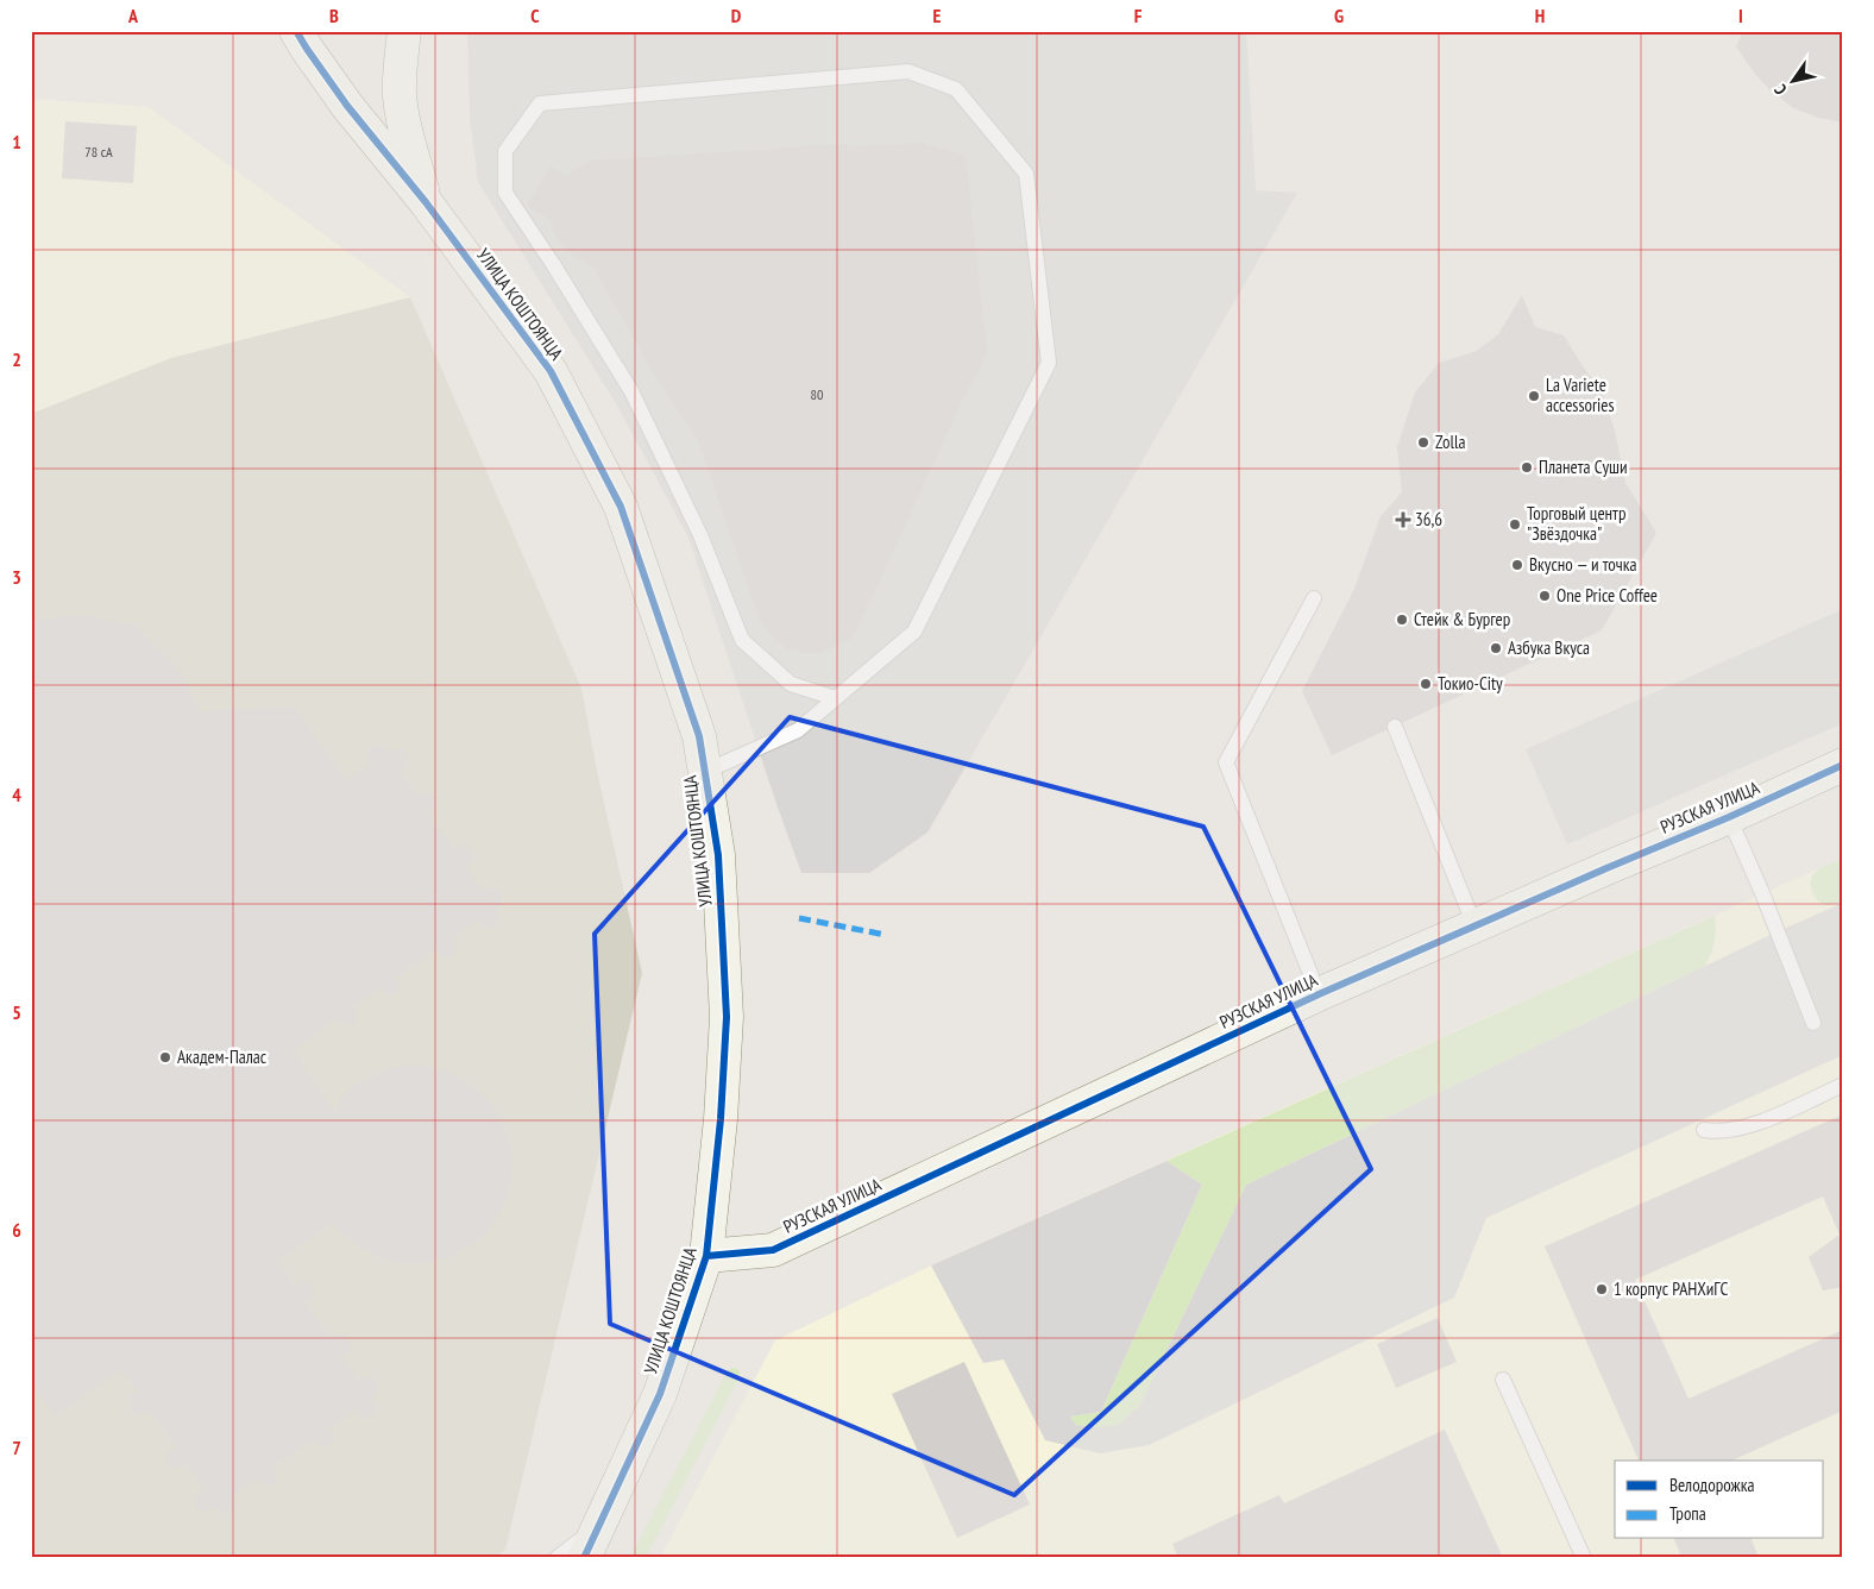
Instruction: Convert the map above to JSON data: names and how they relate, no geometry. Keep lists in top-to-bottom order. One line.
{"streets":{"street":["УЛИЦА КОШТОЯНЦА","РУЗСКАЯ УЛИЦА"]},"crossings":[["УЛИЦА КОШТОЯНЦА","РУЗСКАЯ УЛИЦА"]],"places":{"other":["La Variete accessories","Zolla","Планета Суши","Торговый центр \"Звёздочка\"","Вкусно — и точка","One Price Coffee","Стейк & Бургер","Азбука Вкуса","Токио-City","Академ-Палас","1 корпус РАНХиГС"],"health":["36,6"]},"house_numbers":["78 сА","80"],"legend":["Велодорожка","Тропа"],"north":"bottom left","grid":{"columns":["A","B","C","D","E","F","G","H","I"],"rows":["1","2","3","4","5","6","7"]}}
